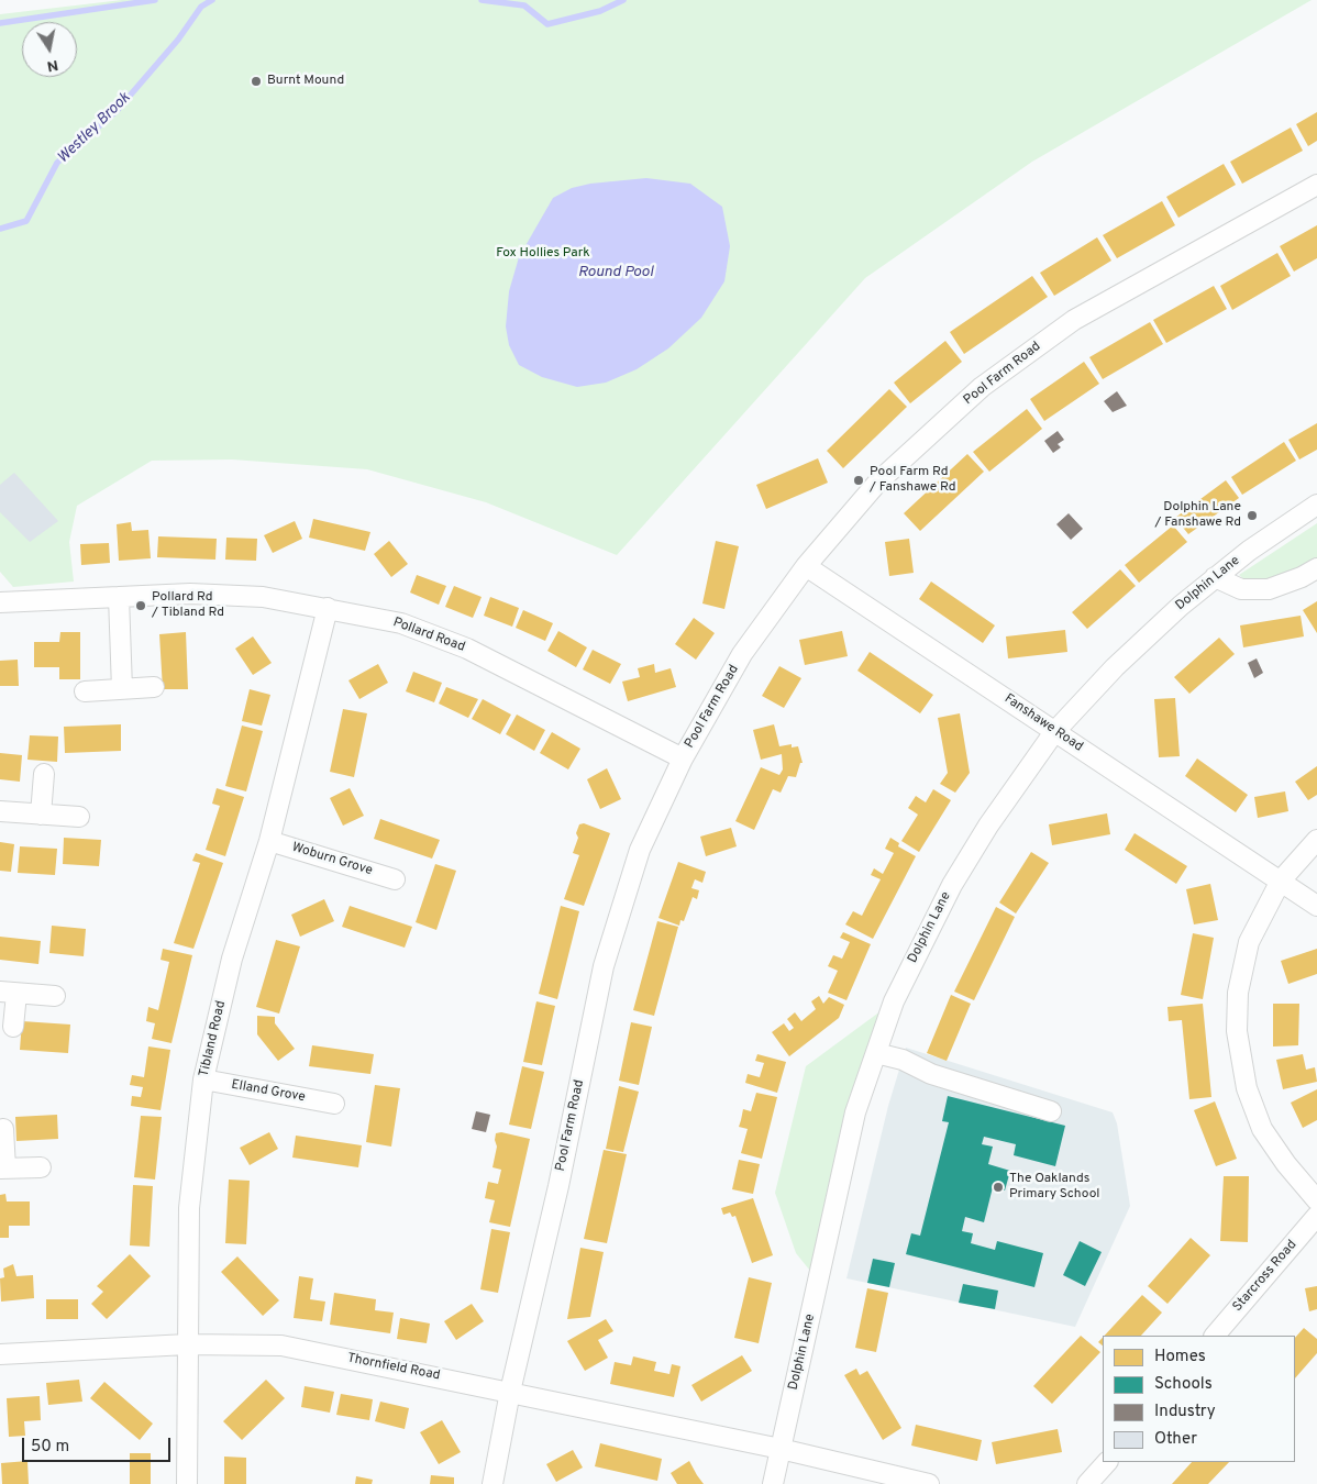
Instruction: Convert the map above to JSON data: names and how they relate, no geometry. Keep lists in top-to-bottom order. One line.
{"streets":{"street":["Pool Farm Road","Dolphin Lane","Pollard Road","Fanshawe Road","Woburn Grove","Tibland Road","Elland Grove","Starcross Road","Thornfield Road"]},"crossings":[["Pool Farm Road","Pollard Road"],["Pool Farm Road","Fanshawe Road"],["Pool Farm Road","Thornfield Road"],["Dolphin Lane","Fanshawe Road"],["Dolphin Lane","Thornfield Road"],["Pollard Road","Tibland Road"],["Woburn Grove","Tibland Road"],["Tibland Road","Elland Grove"],["Tibland Road","Thornfield Road"]],"water":["Westley Brook","Round Pool"],"parks":["Fox Hollies Park"],"places":["Burnt Mound","Pool Farm Rd / Fanshawe Rd","Dolphin Lane / Fanshawe Rd","Pollard Rd / Tibland Rd","The Oaklands Primary School"],"legend":["Homes","Schools","Industry","Other"],"scale_bar":"50 m","north":"bottom"}
